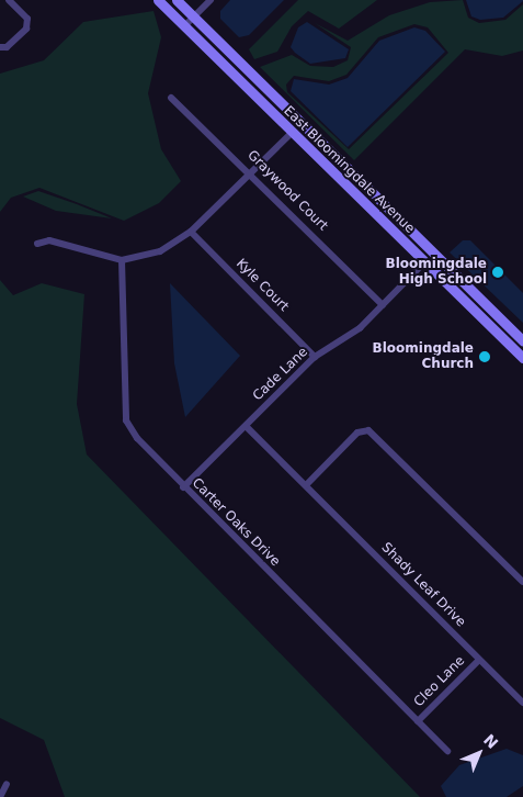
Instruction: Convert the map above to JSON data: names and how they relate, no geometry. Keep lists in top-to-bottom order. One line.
{"streets":{"main road":["East Bloomingdale Avenue"],"street":["Graywood Court","Kyle Court","Cade Lane","Carter Oaks Drive","Shady Leaf Drive","Cleo Lane"]},"crossings":[["East Bloomingdale Avenue","Cade Lane"],["Graywood Court","Cade Lane"],["Kyle Court","Cade Lane"],["Cade Lane","Carter Oaks Drive"],["Cade Lane","Shady Leaf Drive"],["Carter Oaks Drive","Cleo Lane"],["Shady Leaf Drive","Cleo Lane"]],"places":["Bloomingdale High School","Bloomingdale Church"],"north":"top right"}
